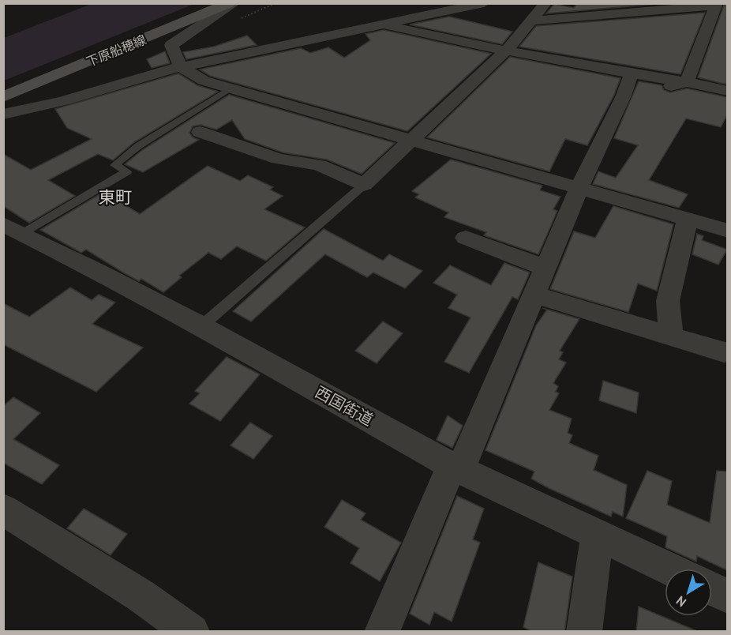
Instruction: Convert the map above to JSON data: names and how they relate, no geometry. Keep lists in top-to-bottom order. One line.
{"streets":{"main road":["下原船穂線"],"street":["西国街道"]},"districts":["東町"],"north":"bottom left"}
